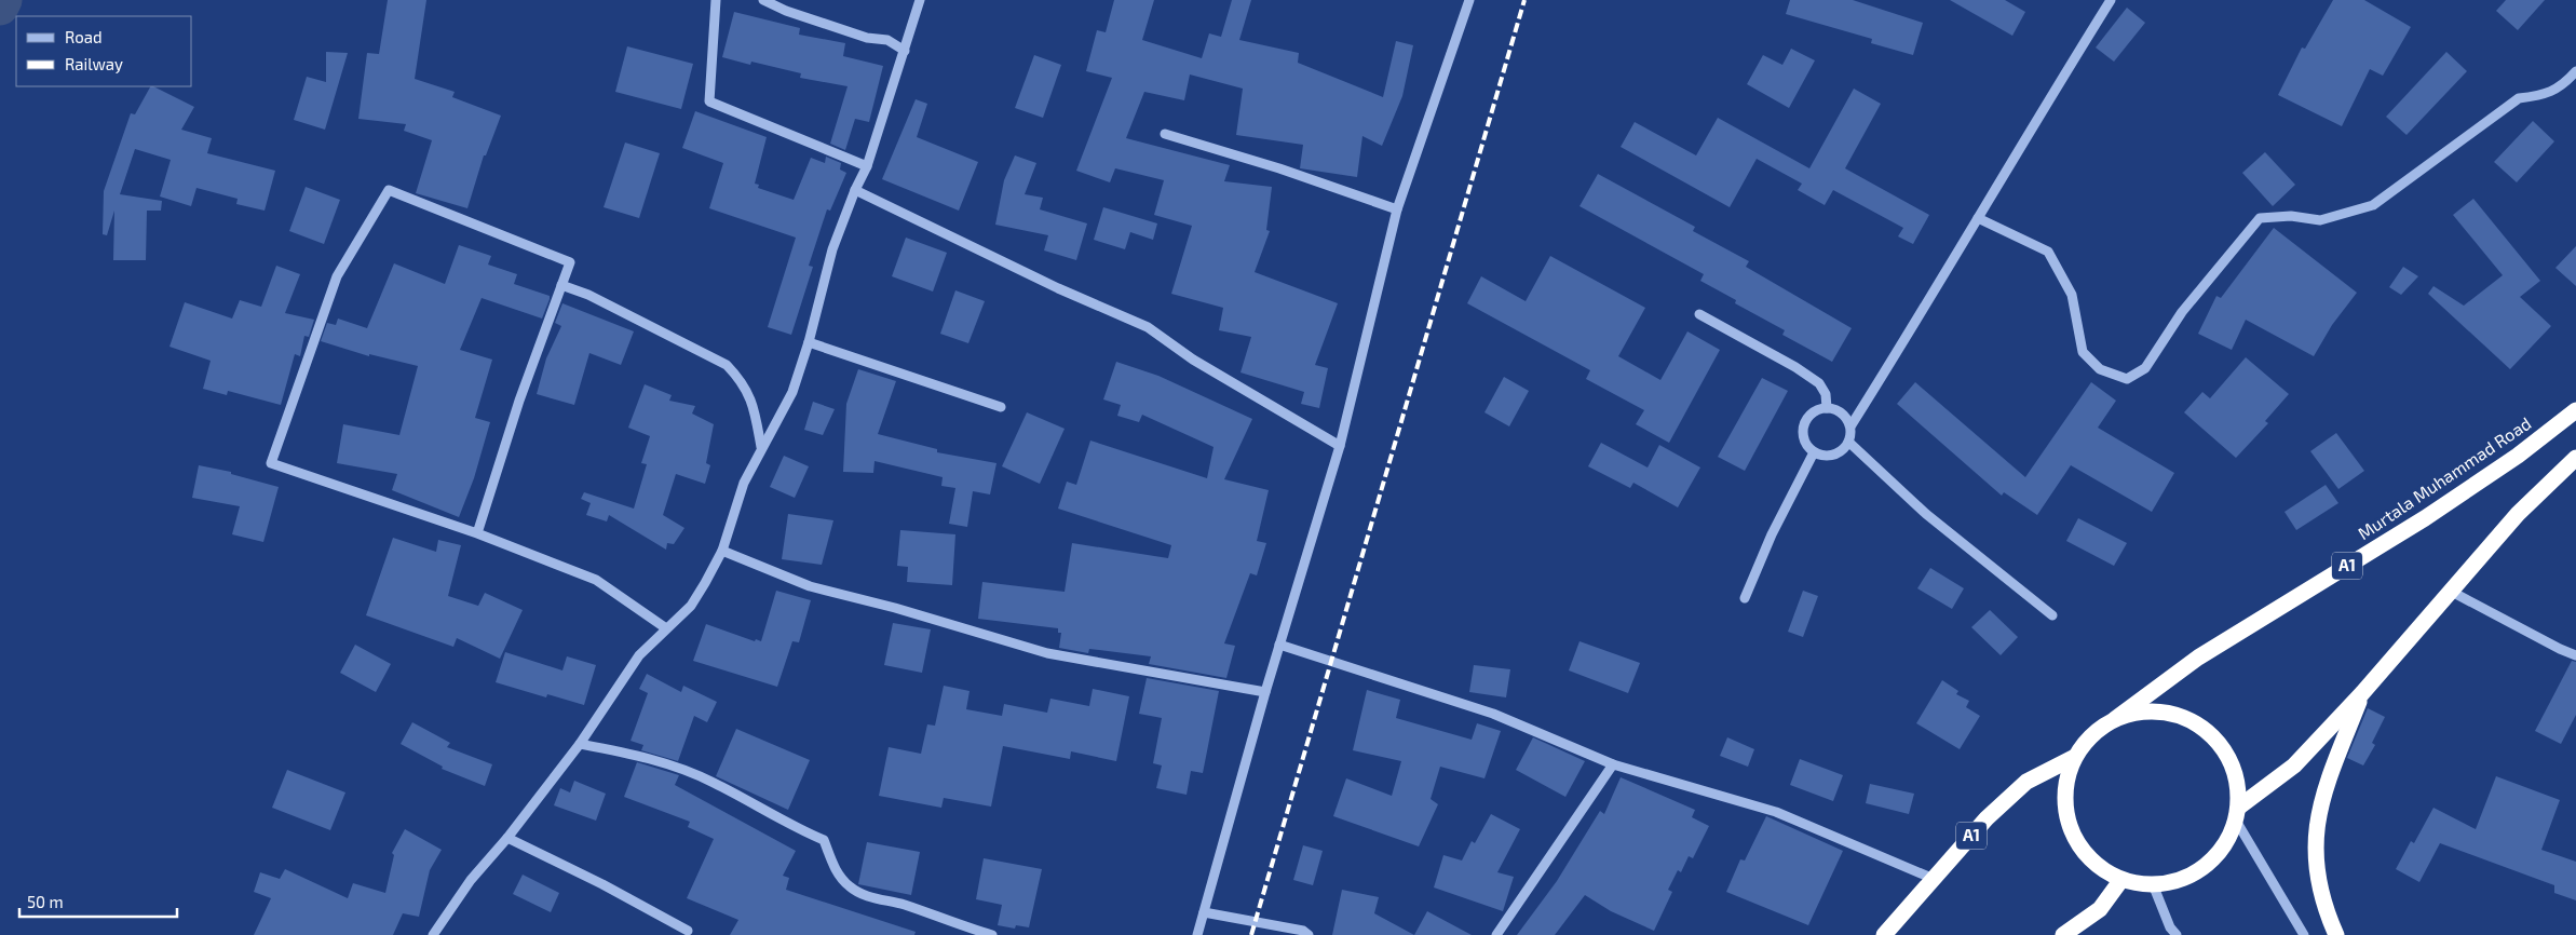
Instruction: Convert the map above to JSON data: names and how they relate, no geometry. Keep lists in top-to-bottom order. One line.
{"streets":{"highway":["Murtala Muhammad Road","A1"]},"crossings":[["Murtala Muhammad Road","A1"]],"legend":["Road","Railway"],"scale_bar":"50 m"}
